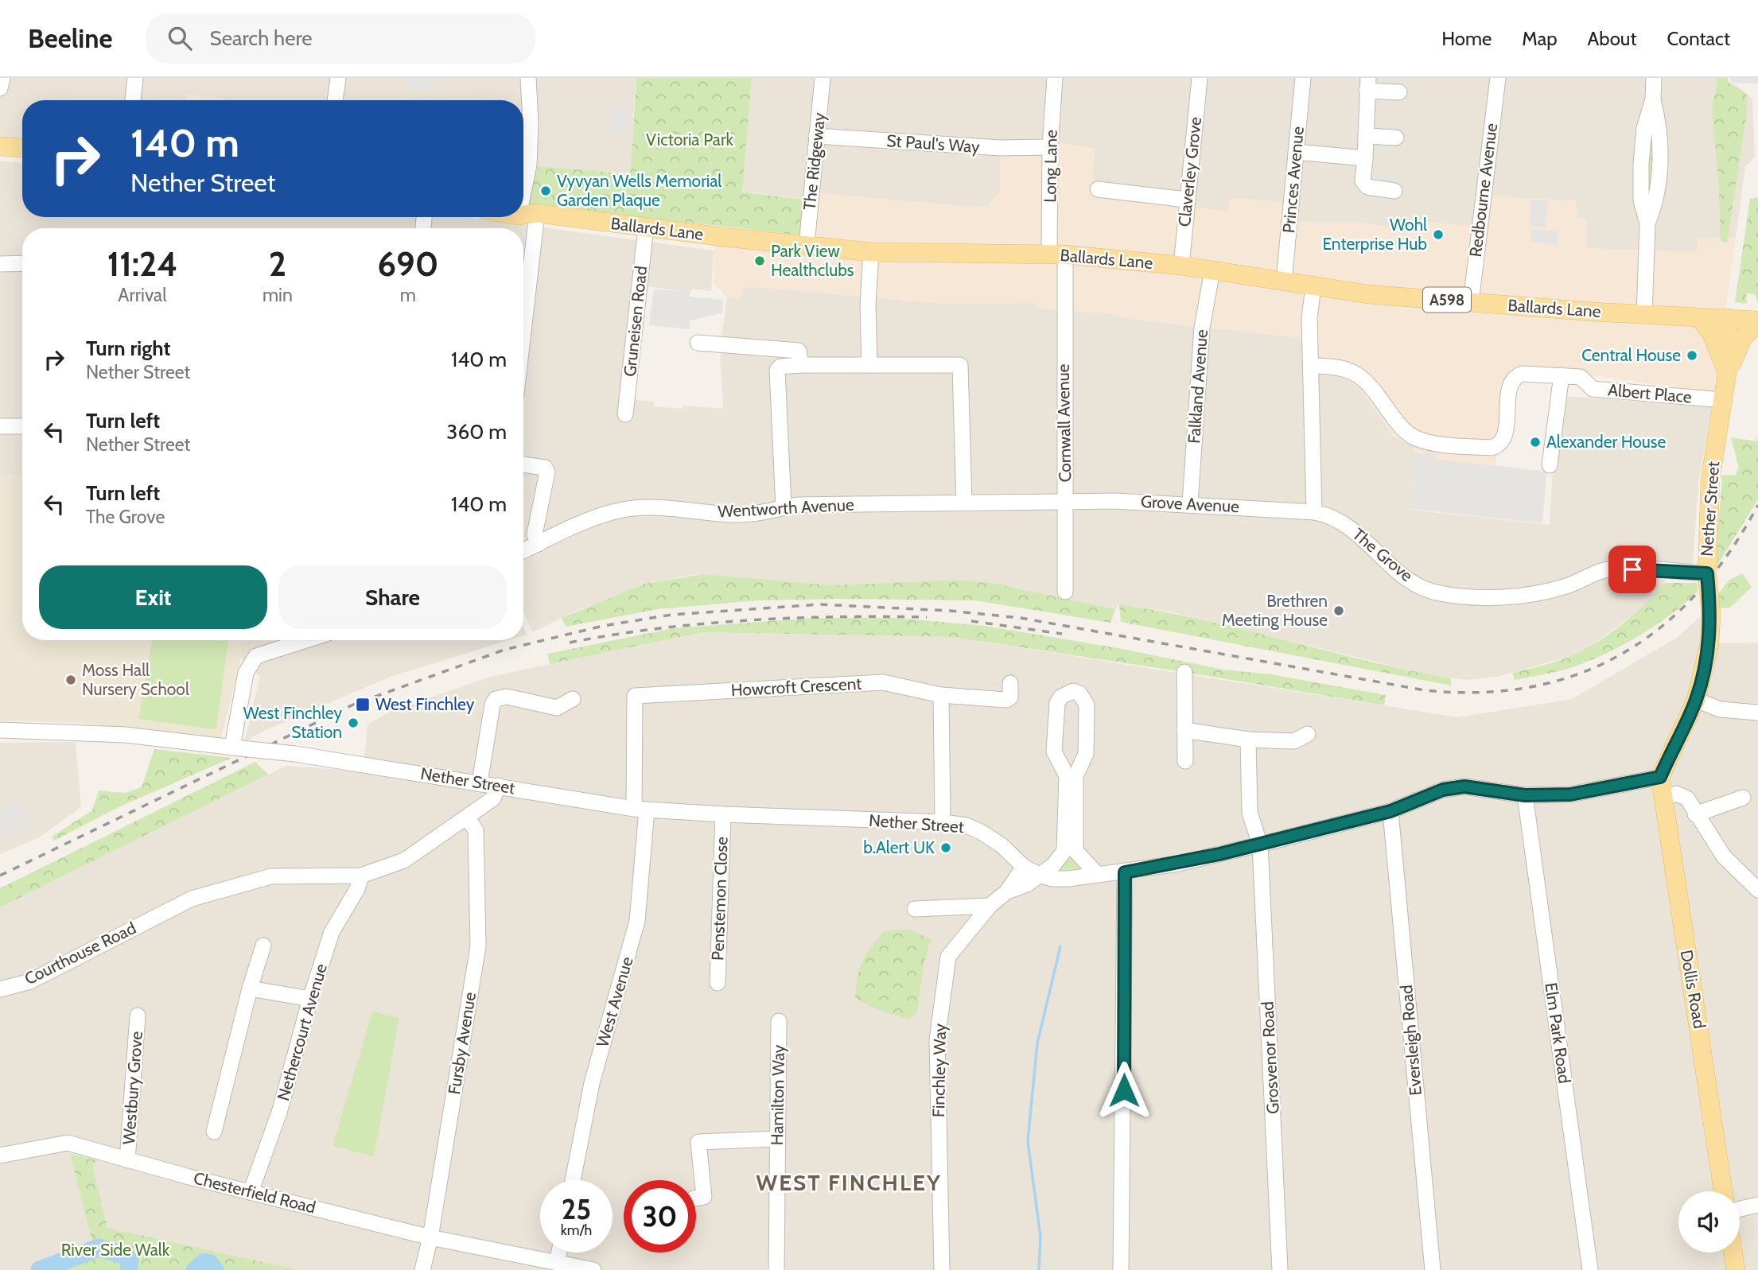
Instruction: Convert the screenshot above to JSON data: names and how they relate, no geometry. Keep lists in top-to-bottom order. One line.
{"streets":{"main road":["Ballards Lane","A598","Nether Street","Dollis Road"],"street":["St Paul's Way","The Ridgeway","Long Lane","Claverley Grove","Princes Avenue","Redbourne Avenue","Gruneisen Road","Falkland Avenue","Albert Place","Cornwall Avenue","Grove Avenue","Wentworth Avenue","The Grove","Howcroft Crescent","Penstemon Close","Courthouse Road","West Avenue","Nethercourt Avenue","Elm Park Road","Eversleigh Road","Fursby Avenue","Grosvenor Road","Finchley Way","Westbury Grove","Hamilton Way","Chesterfield Road"]},"crossings":[["St Paul's Way","The Ridgeway"],["St Paul's Way","Long Lane"],["The Ridgeway","Ballards Lane"],["Long Lane","Ballards Lane"],["Long Lane","Cornwall Avenue"],["Claverley Grove","Ballards Lane"],["Princes Avenue","Ballards Lane"],["Redbourne Avenue","Ballards Lane"],["Ballards Lane","A598"],["Ballards Lane","Gruneisen Road"],["Ballards Lane","Falkland Avenue"],["Ballards Lane","Cornwall Avenue"],["Ballards Lane","Nether Street"],["A598","Nether Street"],["Falkland Avenue","Grove Avenue"],["Albert Place","Nether Street"],["Cornwall Avenue","Grove Avenue"],["Cornwall Avenue","Wentworth Avenue"],["Grove Avenue","Wentworth Avenue"],["Grove Avenue","The Grove"],["Nether Street","The Grove"],["Nether Street","Howcroft Crescent"],["Nether Street","Penstemon Close"],["Nether Street","Courthouse Road"],["Nether Street","Dollis Road"],["Nether Street","West Avenue"],["Nether Street","Elm Park Road"],["Nether Street","Eversleigh Road"],["Nether Street","Grosvenor Road"],["Nether Street","Finchley Way"],["Howcroft Crescent","West Avenue"],["Courthouse Road","Nethercourt Avenue"],["Courthouse Road","Fursby Avenue"],["Nethercourt Avenue","Chesterfield Road"],["Fursby Avenue","Chesterfield Road"],["Westbury Grove","Chesterfield Road"]],"districts":["WEST FINCHLEY"],"parks":["Victoria Park","River Side Walk"],"places":{"other":["Vyvyan Wells Memorial Garden Plaque","Wohl Enterprise Hub","Park View Healthclubs","Central House","Alexander House","Brethren Meeting House","Moss Hall Nursery School","West Finchley Station","b.Alert UK"],"transit":["West Finchley"]},"page":{"header":"Beeline","search":"Search here","nav":["Home","Map","About","Contact"],"turn":["140 m","Nether Street"],"eta":["11:24","Arrival","2","min","690","m"],"list":[{"name":"Turn right","note":"Nether Street","value":"140 m"},{"name":"Turn left","note":"Nether Street","value":"360 m"},{"name":"Turn left","note":"The Grove","value":"140 m"}],"buttons":["Exit","Share"],"speed":"25 km/h","limit":"30"}}
